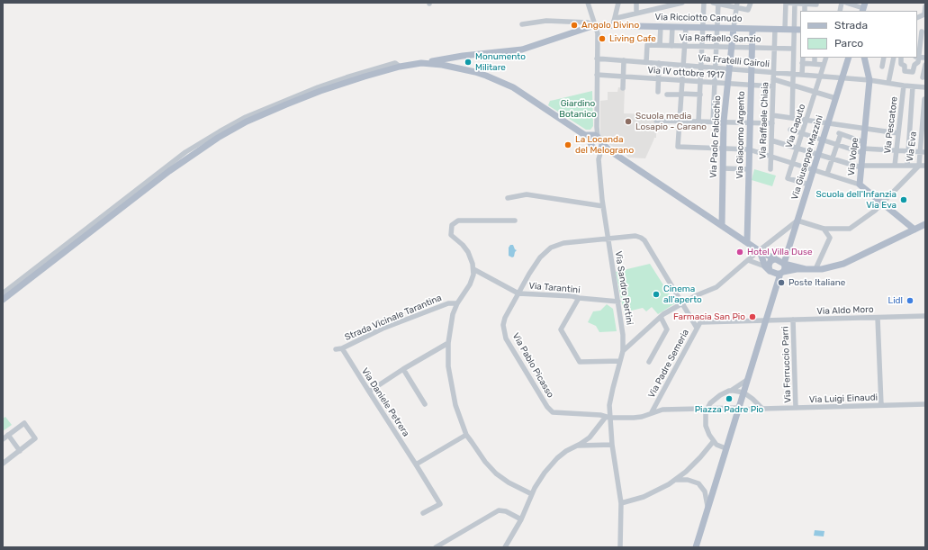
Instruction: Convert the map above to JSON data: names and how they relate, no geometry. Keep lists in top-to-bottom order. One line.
{"streets":{"main road":["Via Ricciotto Canudo","Via Giacomo Argento","Via Paolo Falcicchio","Via Volpe","Via Giuseppe Mazzini"],"street":["Via Raffaello Sanzio","Via Fratelli Cairoli","Via IV ottobre 1917","Via Raffaele Chiaia","Via Pescatore","Via Caputo","Via Eva","Via Tarantini","Via Sandro Pertini","Via Aldo Moro","Strada Vicinale Tarantina","Via Padre Semeria","Via Ferruccio Parri","Via Pablo Picasso","Via Luigi Einaudi","Via Daniele Petrera"]},"crossings":[["Via Ricciotto Canudo","Via Raffaele Chiaia"],["Via Ricciotto Canudo","Via Giacomo Argento"],["Via Ricciotto Canudo","Via Paolo Falcicchio"],["Via Raffaello Sanzio","Via Fratelli Cairoli"],["Via Raffaello Sanzio","Via Raffaele Chiaia"],["Via Raffaello Sanzio","Via Giacomo Argento"],["Via Raffaello Sanzio","Via Paolo Falcicchio"],["Via Fratelli Cairoli","Via Raffaele Chiaia"],["Via Fratelli Cairoli","Via Pescatore"],["Via Fratelli Cairoli","Via Caputo"],["Via Fratelli Cairoli","Via Giacomo Argento"],["Via Fratelli Cairoli","Via Paolo Falcicchio"],["Via Fratelli Cairoli","Via Volpe"],["Via Fratelli Cairoli","Via Giuseppe Mazzini"],["Via IV ottobre 1917","Via Raffaele Chiaia"],["Via IV ottobre 1917","Via Giacomo Argento"],["Via IV ottobre 1917","Via Paolo Falcicchio"],["Via Caputo","Via Giuseppe Mazzini"],["Via Eva","Via Volpe"],["Via Eva","Via Giuseppe Mazzini"],["Via Giuseppe Mazzini","Via Aldo Moro"],["Via Giuseppe Mazzini","Via Padre Semeria"],["Via Giuseppe Mazzini","Via Luigi Einaudi"],["Via Tarantini","Via Sandro Pertini"],["Via Tarantini","Via Pablo Picasso"],["Via Sandro Pertini","Via Pablo Picasso"],["Via Aldo Moro","Via Padre Semeria"],["Via Aldo Moro","Via Ferruccio Parri"],["Strada Vicinale Tarantina","Via Daniele Petrera"],["Via Padre Semeria","Via Pablo Picasso"],["Via Padre Semeria","Via Luigi Einaudi"],["Via Ferruccio Parri","Via Luigi Einaudi"],["Via Pablo Picasso","Via Luigi Einaudi"]],"parks":["Giardino Botanico"],"places":["Angolo Divino","Living Cafe","Monumento Militare","Scuola media Losapio - Carano","La Locanda del Melograno","Scuola dell'Infanzia Via Eva","Hotel Villa Duse","Poste Italiane","Cinema all'aperto","Lidl","Farmacia San Pio","Piazza Padre Pio"],"legend":["Strada","Parco"]}
